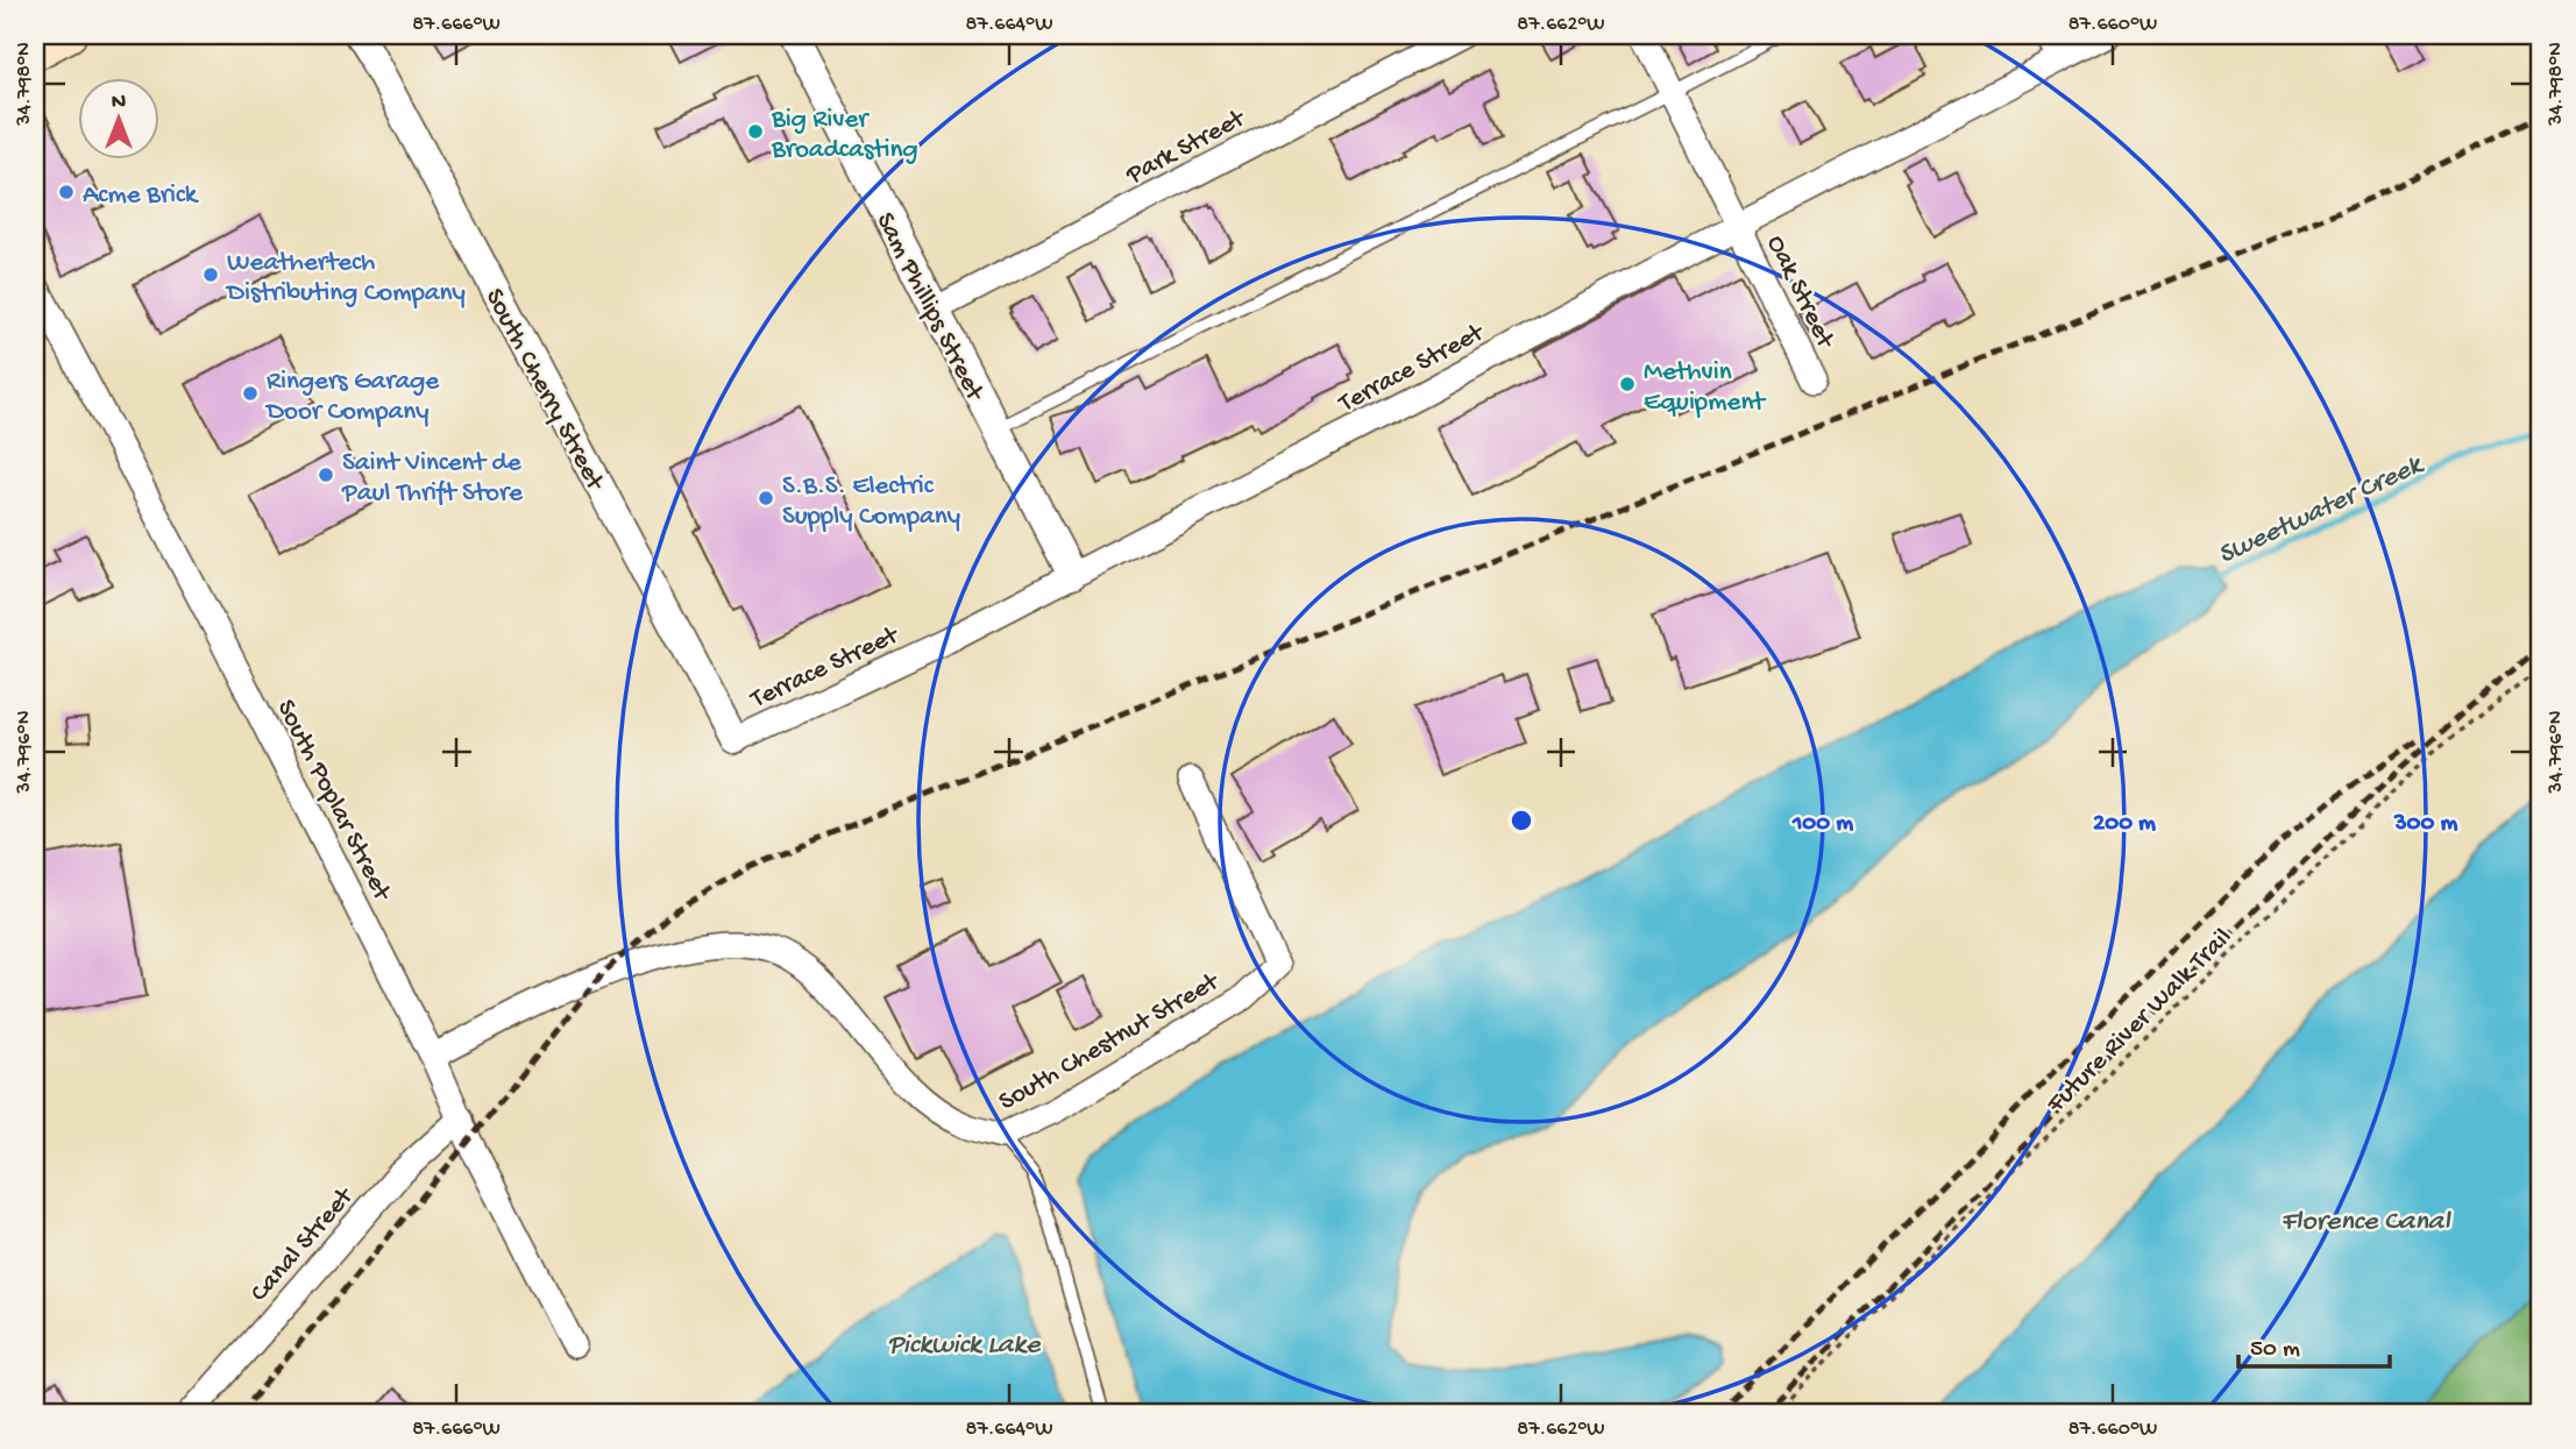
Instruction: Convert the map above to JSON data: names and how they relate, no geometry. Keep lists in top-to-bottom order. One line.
{"streets":{"street":["Park Street","Oak Street","Sam Phillips Street","Terrace Street","South Cherry Street","South Poplar Street","South Chestnut Street","Canal Street"],"path":["Future River Walk Trail"]},"crossings":[["Park Street","Sam Phillips Street"],["Oak Street","Terrace Street"],["Sam Phillips Street","Terrace Street"],["Terrace Street","South Cherry Street"],["South Poplar Street","South Chestnut Street"],["South Poplar Street","Canal Street"]],"water":["Sweetwater Creek","Florence Canal","Pickwick Lake"],"places":["Big River Broadcasting","Acme Brick","Weathertech Distributing Company","Methvin Equipment","Ringers Garage Door Company","Saint Vincent de Paul Thrift Store","S.B.S. Electric Supply Company"],"scale_bar":"50 m","north":"top","coordinates":["87.666°W","87.664°W","87.662°W","87.660°W","34.798°N","34.796°N"],"rings":["100 m","200 m","300 m"]}
